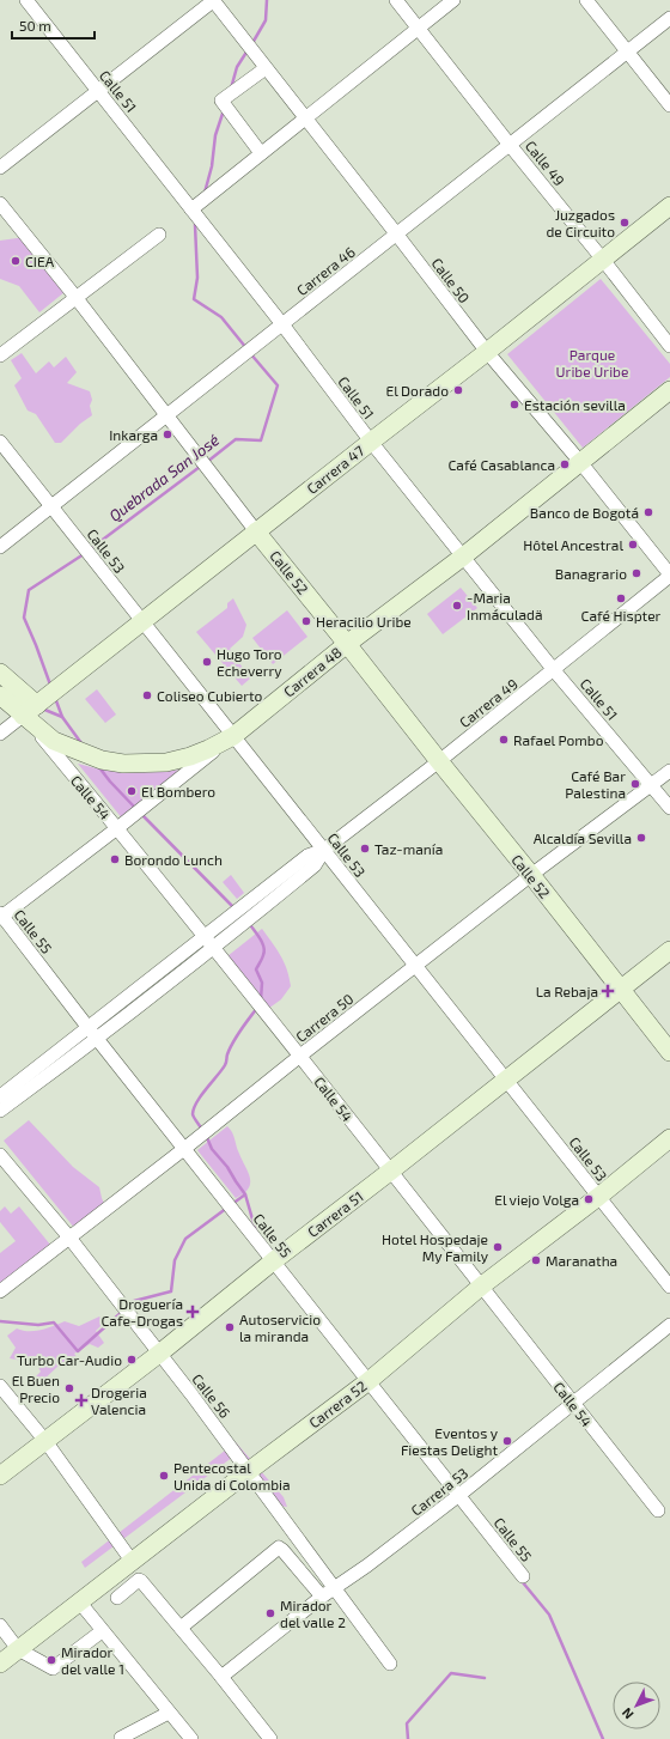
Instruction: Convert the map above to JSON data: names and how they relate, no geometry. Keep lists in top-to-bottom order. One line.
{"streets":{"main road":["Carrera 47","Calle 52","Carrera 48","Calle 54","Carrera 51","Carrera 52"],"street":["Calle 51","Calle 49","Carrera 46","Calle 50","Calle 53","Carrera 49","Calle 55","Carrera 50","Calle 56","Carrera 53"]},"crossings":[["Calle 51","Carrera 46"],["Calle 51","Carrera 47"],["Calle 51","Carrera 48"],["Calle 51","Carrera 49"],["Calle 51","Carrera 50"],["Calle 49","Carrera 46"],["Calle 49","Carrera 47"],["Carrera 46","Calle 50"],["Carrera 46","Calle 53"],["Carrera 46","Calle 52"],["Calle 50","Carrera 47"],["Calle 50","Carrera 48"],["Calle 50","Carrera 49"],["Carrera 47","Calle 53"],["Carrera 47","Calle 52"],["Carrera 47","Calle 54"],["Calle 53","Carrera 48"],["Calle 53","Carrera 49"],["Calle 53","Carrera 50"],["Calle 53","Carrera 51"],["Calle 53","Carrera 52"],["Calle 52","Carrera 48"],["Calle 52","Carrera 49"],["Calle 52","Carrera 50"],["Calle 52","Carrera 51"],["Carrera 48","Calle 54"],["Carrera 48","Calle 55"],["Carrera 49","Calle 54"],["Carrera 49","Calle 55"],["Calle 54","Carrera 50"],["Calle 54","Carrera 51"],["Calle 54","Carrera 52"],["Calle 54","Carrera 53"],["Calle 55","Carrera 50"],["Calle 55","Carrera 51"],["Calle 55","Carrera 52"],["Calle 55","Carrera 53"],["Carrera 50","Calle 56"],["Carrera 51","Calle 56"],["Calle 56","Carrera 52"],["Calle 56","Carrera 53"]],"water":["Quebrada San José"],"parks":["Parque Uribe Uribe"],"places":{"other":["Juzgados de Circuito","CIEA","El Dorado","Estación sevilla","Inkarga","Café Casablanca","Banco de Bogotá","Hôtel Ancestral","Banagrario","Café Hispter","-Maria Inmáculadä","Heracilio Uribe","Hugo Toro Echeverry","Coliseo Cubierto","Rafael Pombo","Café Bar Palestina","El Bombero","Alcaldía Sevilla","Taz-manía","Borondo Lunch","El viejo Volga","Hotel Hospedaje My Family","Maranatha","Autoservicio la miranda","Turbo Car-Audio","El Buen Precio","Eventos y Fiestas Delight","Pentecostal Unida di Colombia","Mirador del valle 2","Mirador del valle 1"],"health":["La Rebaja","Droguería Cafe-Drogas","Drogeria Valencia"]},"scale_bar":"50 m","north":"bottom left"}
